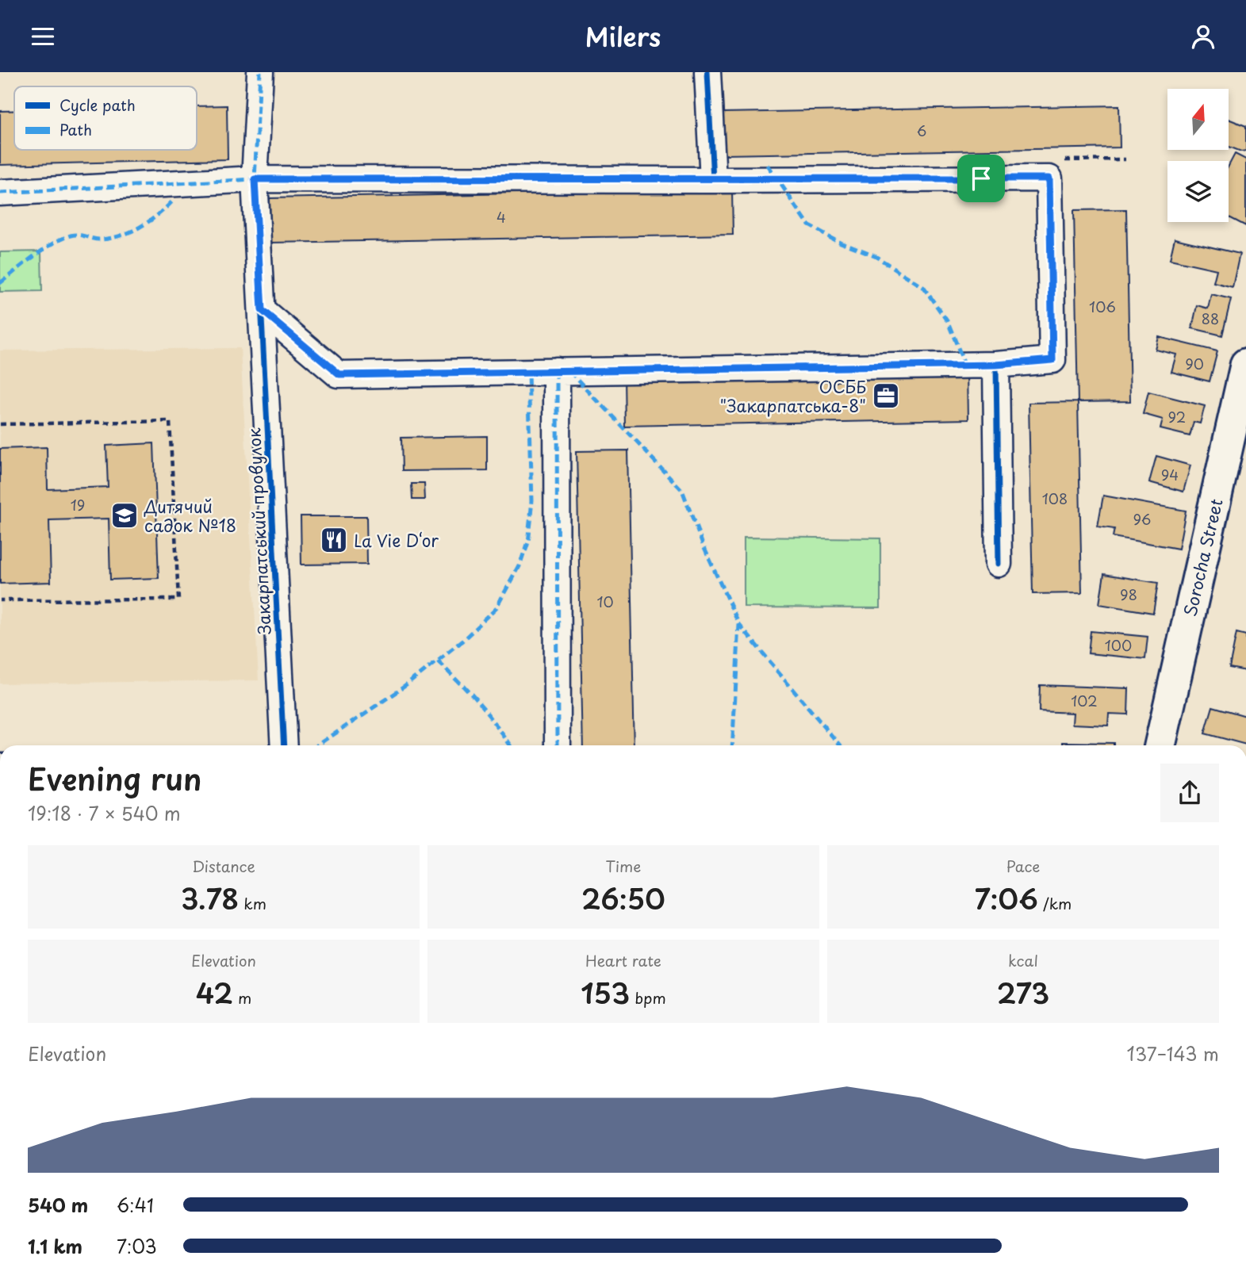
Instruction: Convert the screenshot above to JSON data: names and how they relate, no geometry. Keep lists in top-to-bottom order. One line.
{"streets":{"main road":["Sorocha Street"],"street":["Закарпатський провулок"]},"places":{"office":["ОСББ \"Закарпатська-8\""],"school or university":["Дитячий садок №18"],"restaurant":["La Vie D‘or"]},"house_numbers":["6","4","106","88","90","92","94","108","19","96","98","10","100","102"],"legend":["Cycle path","Path"],"north":"top","page":{"header":"Milers","heading":["Evening run","19:18 · 7 × 540 m"],"stats":[["Distance","3.78 km"],["Time","26:50"],["Pace","7:06 /km"],["Elevation","42 m"],["Heart rate","153 bpm"],["kcal","273"]],"chart":["Elevation","137–143 m"],"list":[{"name":"540 m","note":"6:41"},{"name":"1.1 km","note":"7:03"}]}}
